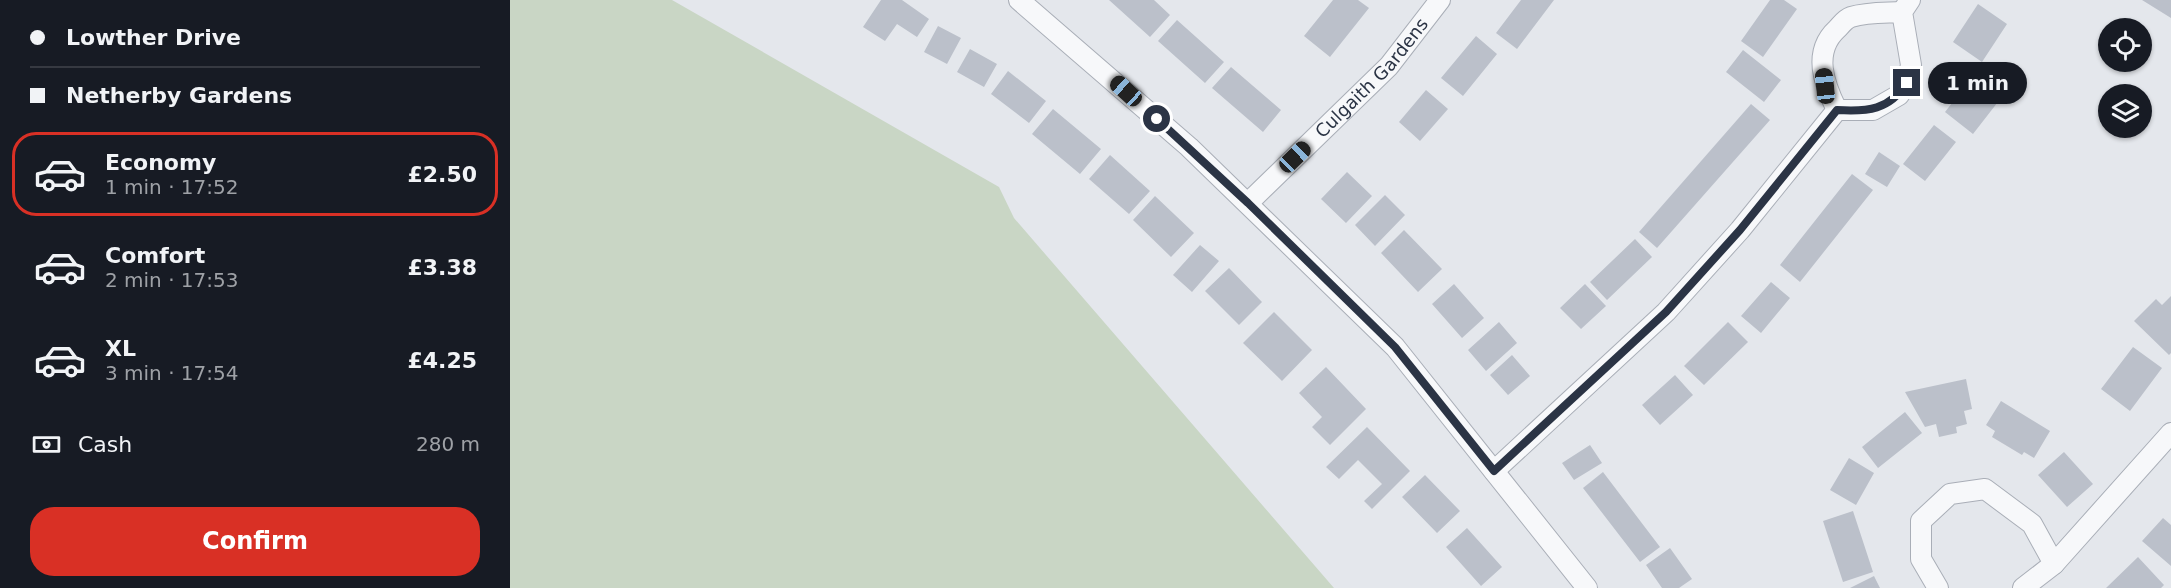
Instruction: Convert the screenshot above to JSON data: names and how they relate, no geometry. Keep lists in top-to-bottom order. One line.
{"streets":{"street":["Culgaith Gardens"]},"page":{"banner":["Lowther Drive","Netherby Gardens"],"bubble":"1 min","list":[{"name":"Economy","note":"1 min · 17:52","value":"£2.50"},{"name":"Comfort","note":"2 min · 17:53","value":"£3.38"},{"name":"XL","note":"3 min · 17:54","value":"£4.25"}],"pay":["Cash","280 m"],"buttons":"Confirm"}}
